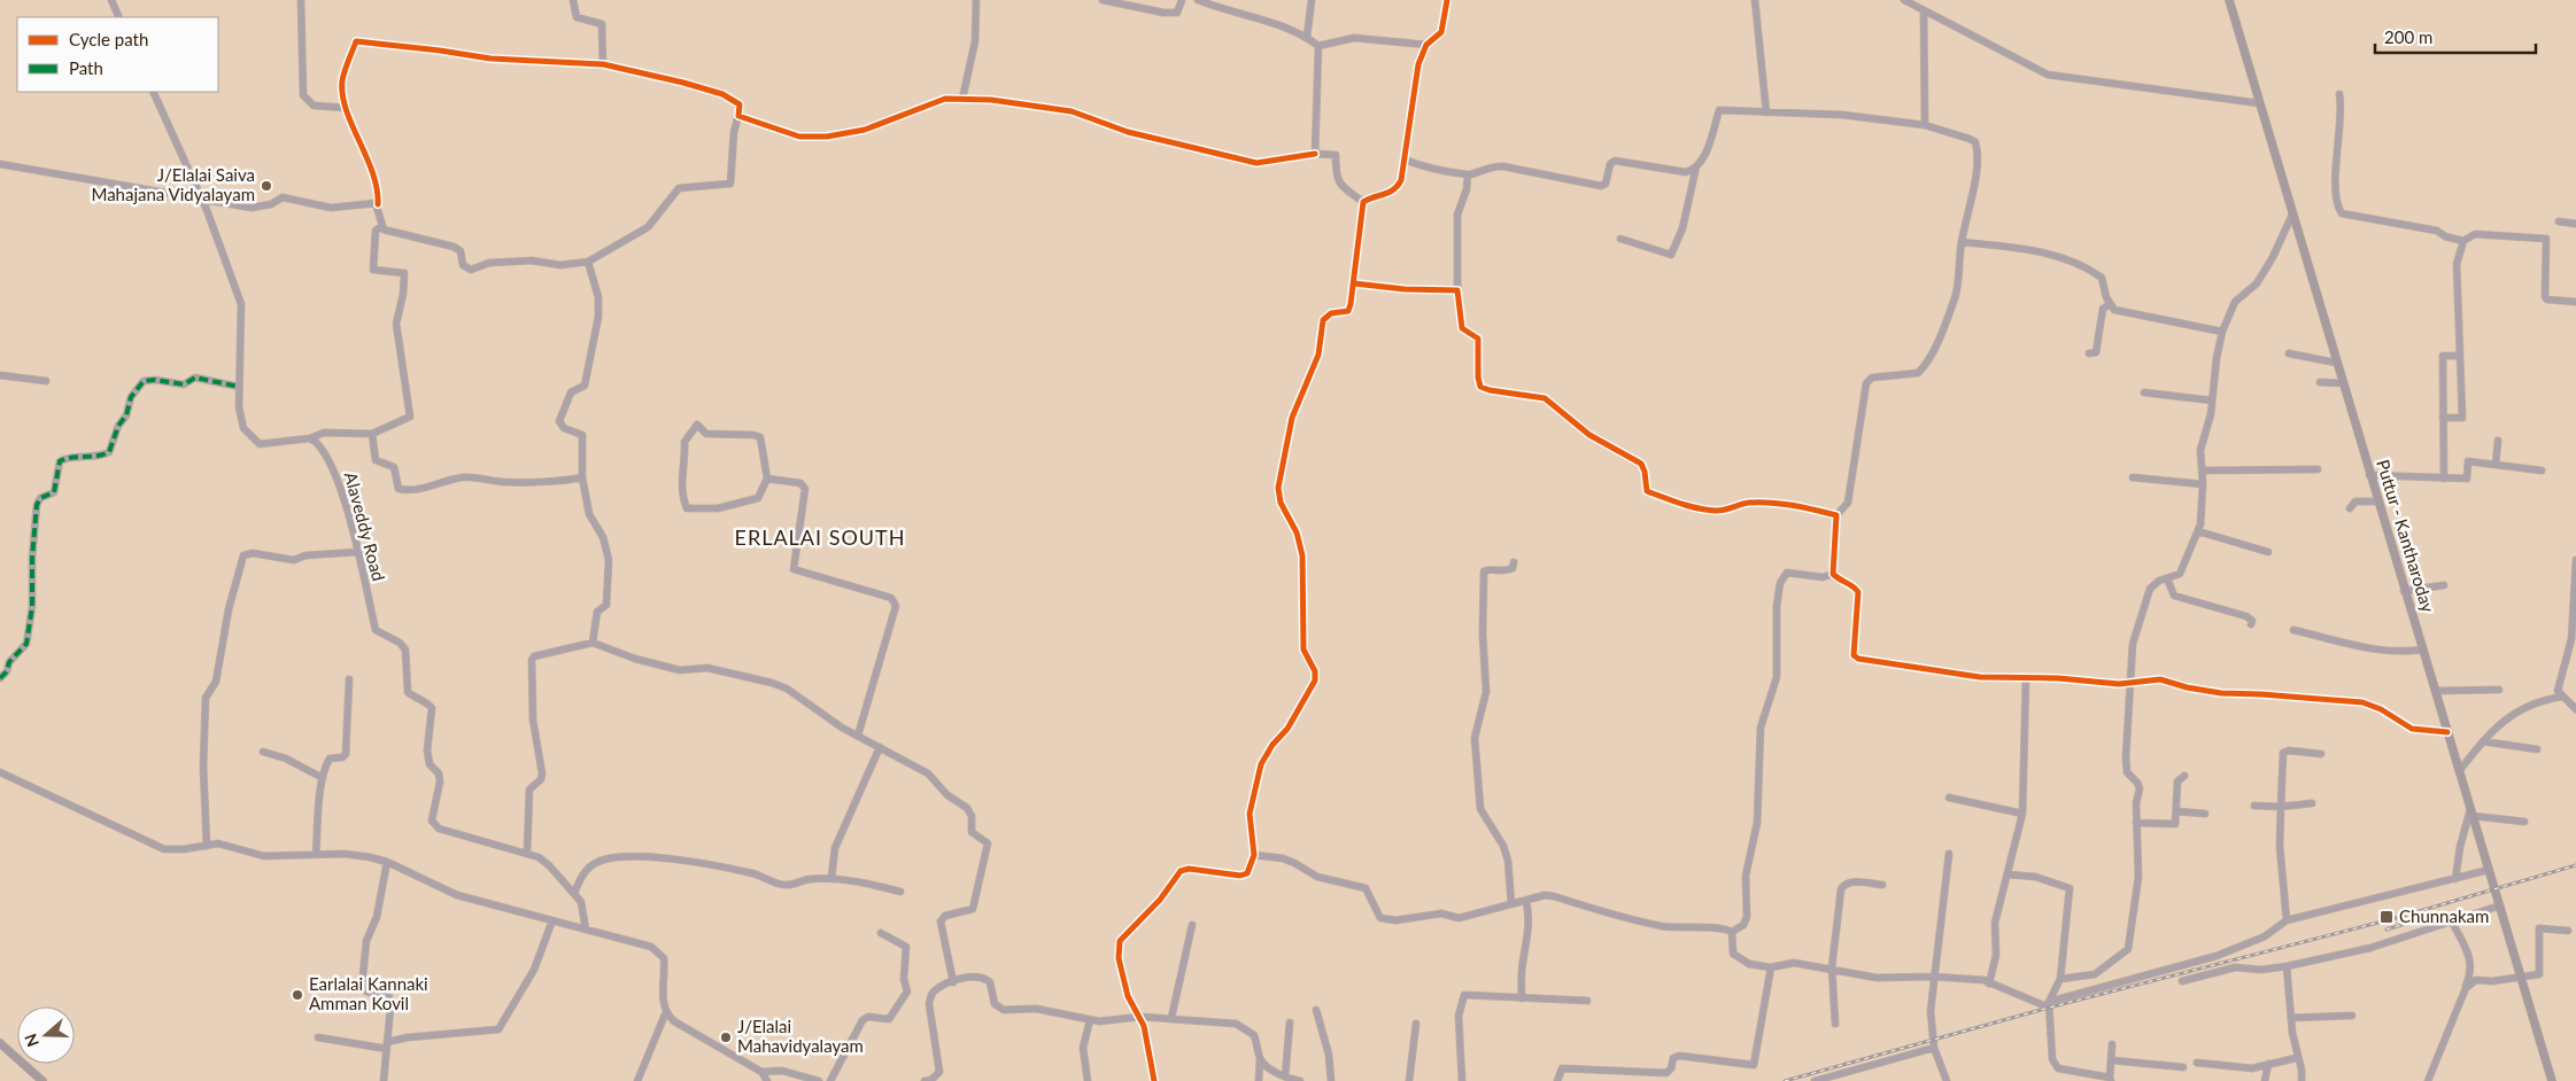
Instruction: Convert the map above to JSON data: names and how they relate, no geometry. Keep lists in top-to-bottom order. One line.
{"streets":{"main road":["Puttur - Kantharoday"],"street":["Alaveddy Road"]},"districts":["ERLALAI SOUTH"],"places":{"other":["J/Elalai Saiva Mahajana Vidyalayam","Earlalai Kannaki Amman Kovil","J/Elalai Mahavidyalayam"],"transit":["Chunnakam"]},"legend":["Cycle path","Path"],"scale_bar":"200 m","north":"left"}
